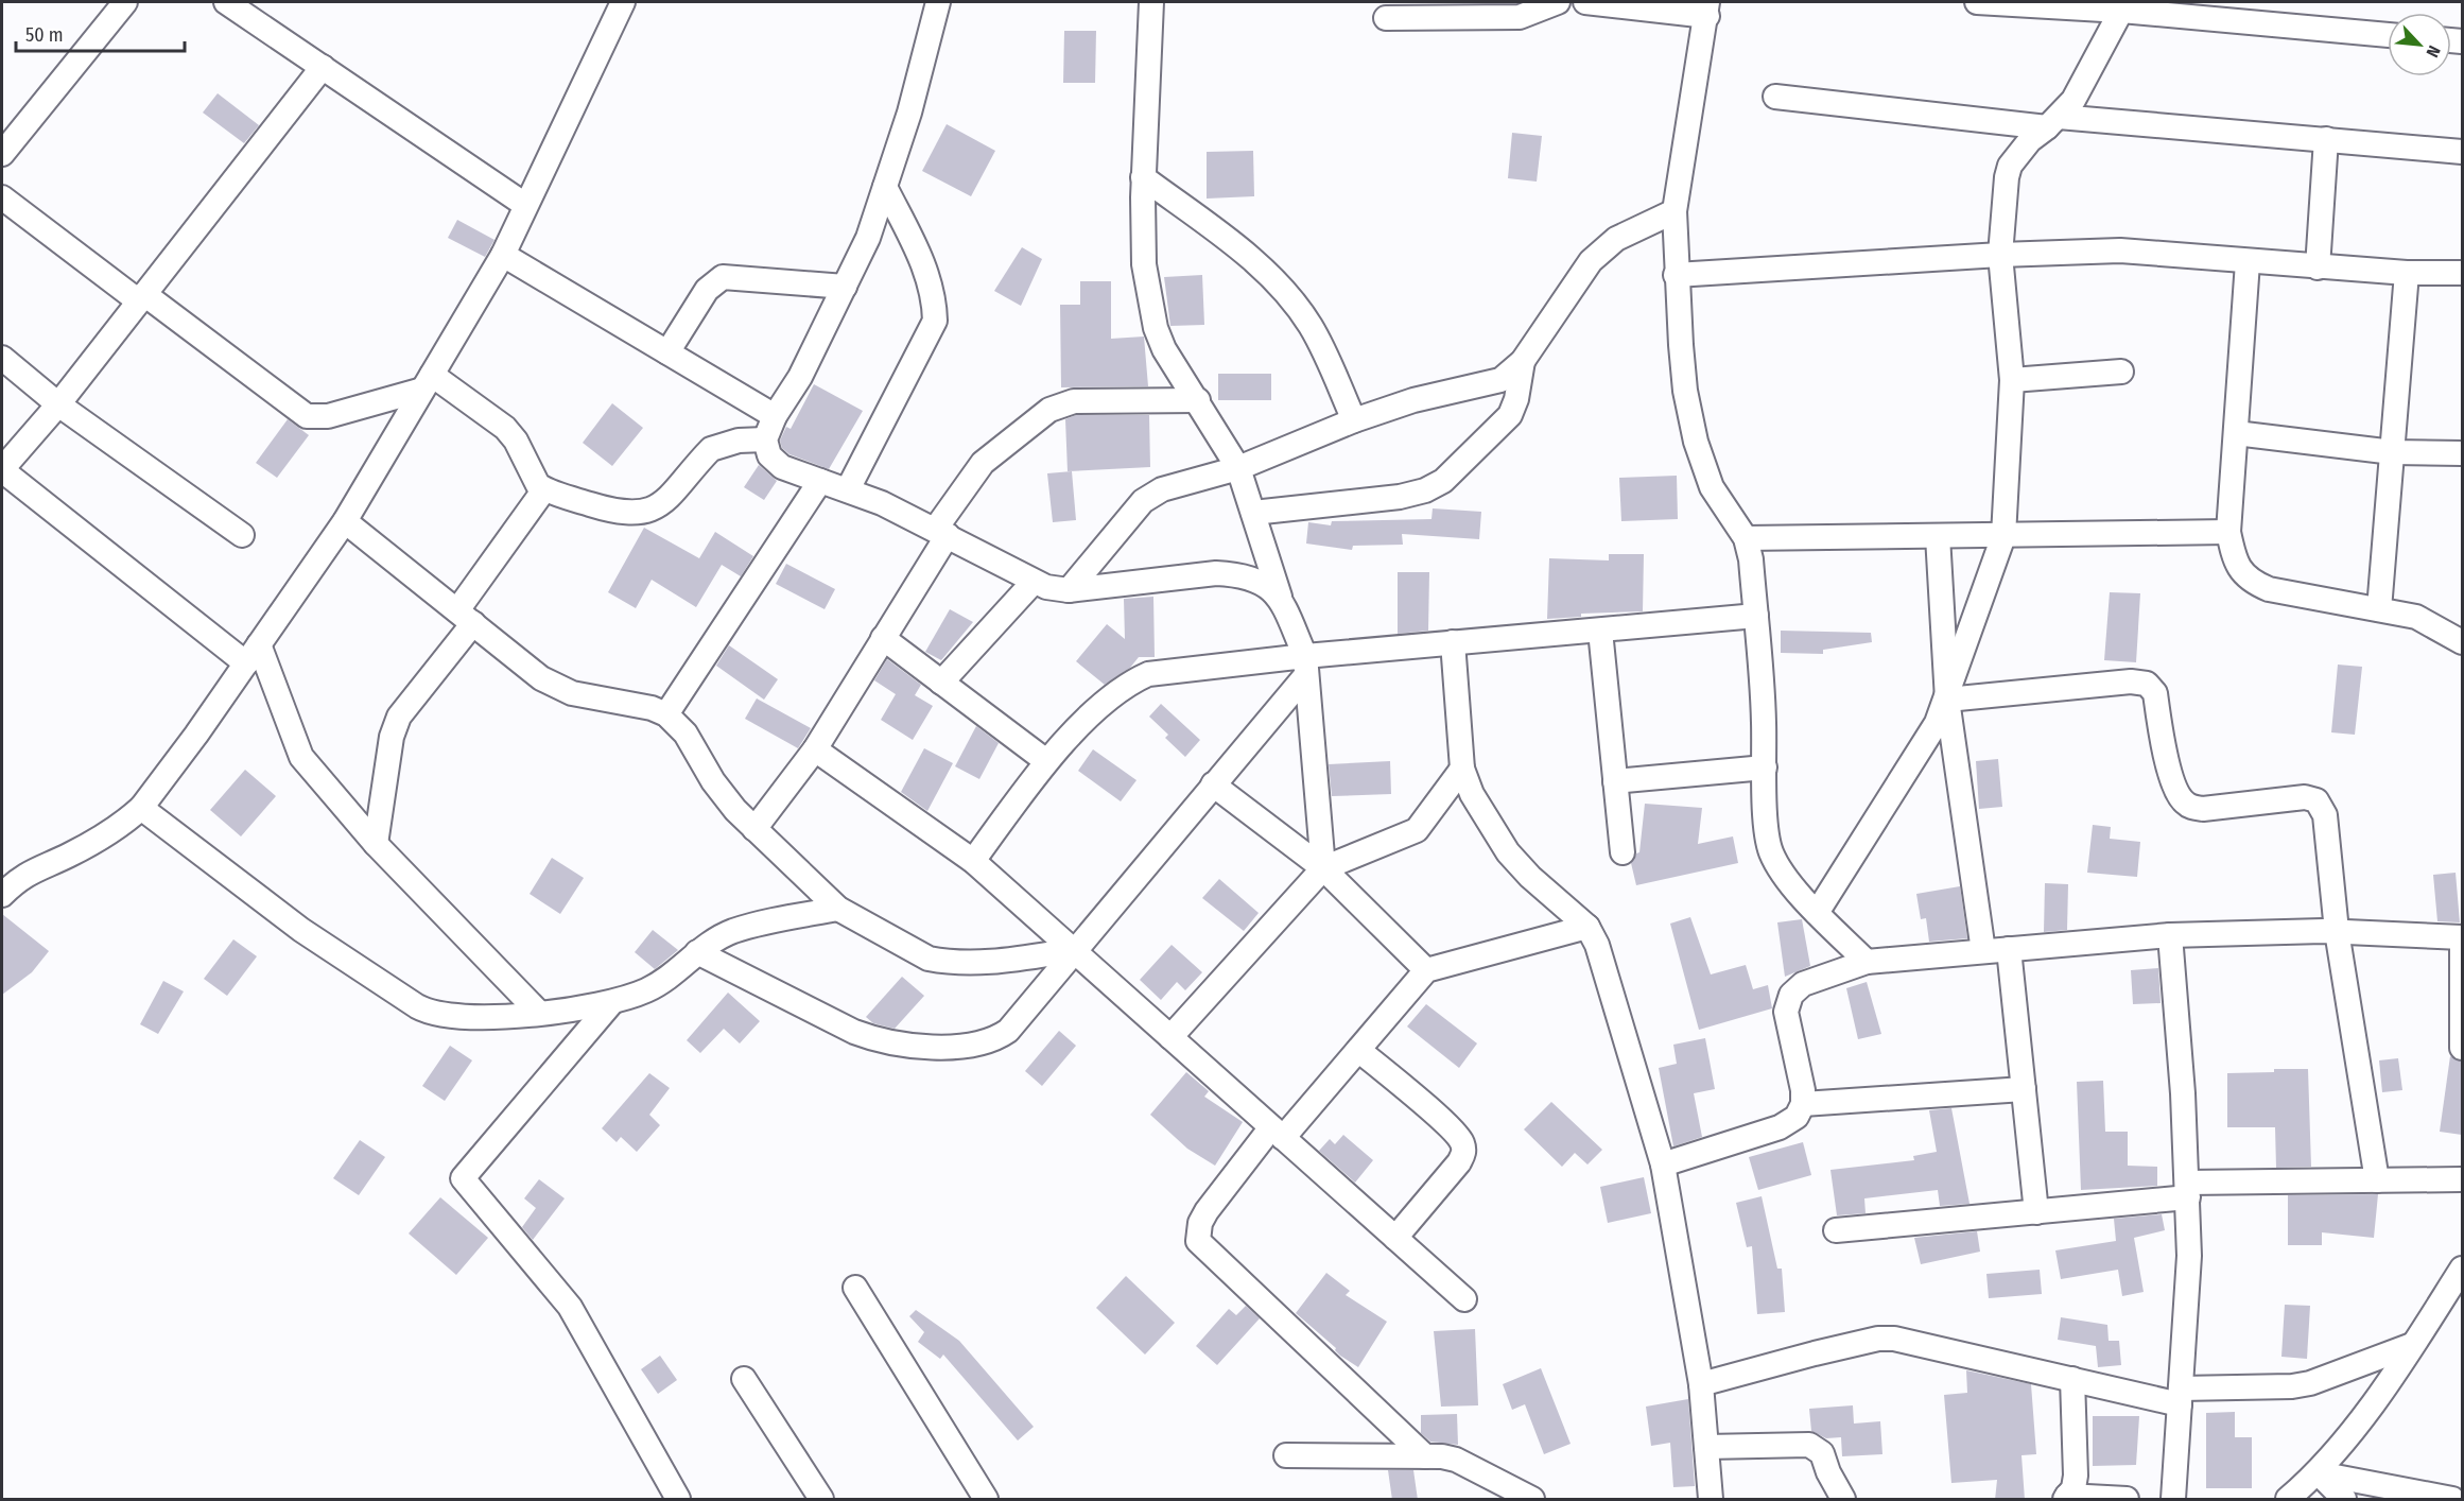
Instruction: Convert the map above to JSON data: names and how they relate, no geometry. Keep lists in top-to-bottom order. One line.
{"scale_bar":"50 m","north":"bottom right"}
